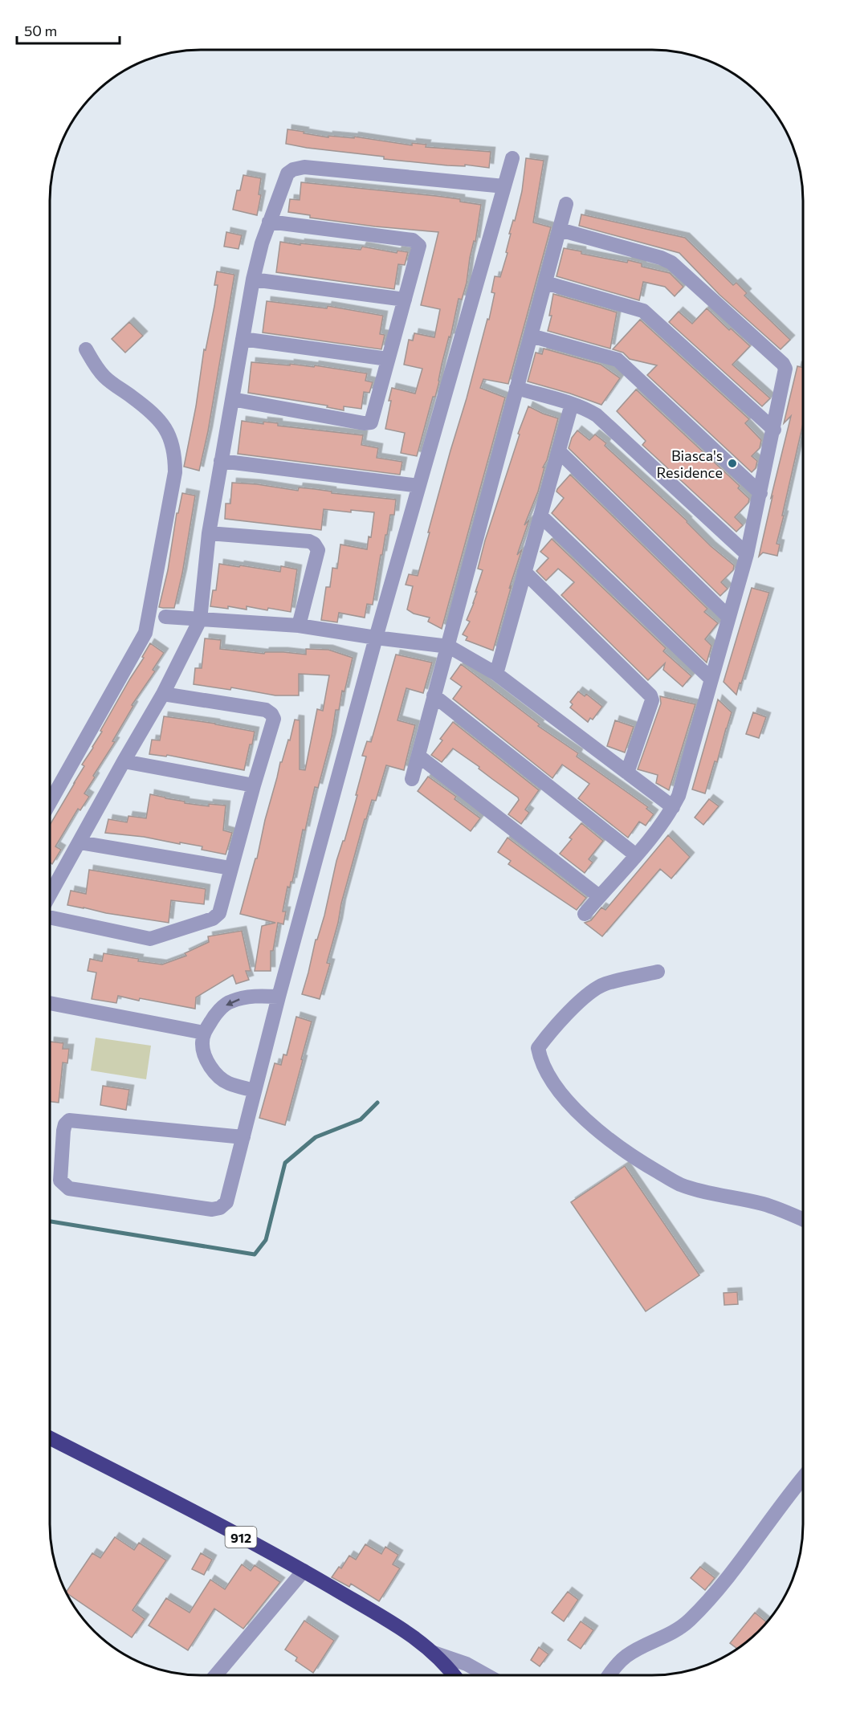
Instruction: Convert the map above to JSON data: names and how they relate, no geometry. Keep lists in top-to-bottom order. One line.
{"streets":{"highway":["912"]},"places":["Biasca's Residence"],"scale_bar":"50 m"}
